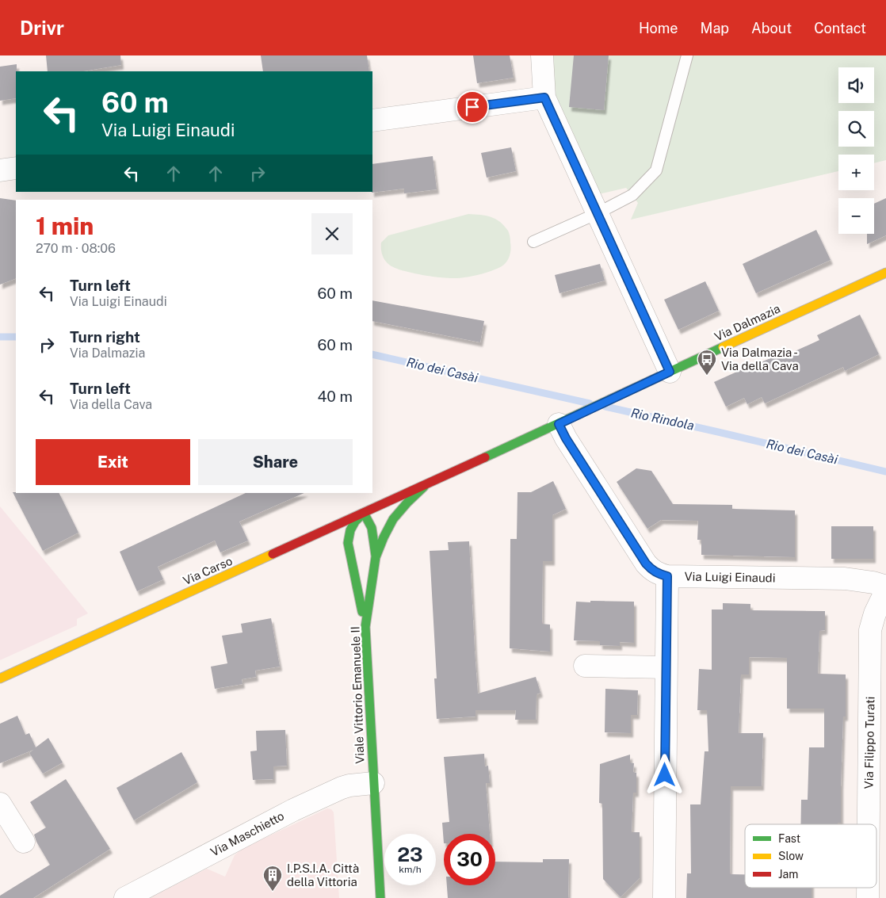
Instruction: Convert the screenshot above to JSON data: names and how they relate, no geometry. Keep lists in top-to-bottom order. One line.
{"streets":{"main road":["Via Dalmazia","Via Carso","Viale Vittorio Emanuele II"],"street":["Via Luigi Einaudi","Via Filippo Turati","Via Maschietto"]},"crossings":[["Via Dalmazia","Via Carso"],["Via Dalmazia","Via Luigi Einaudi"],["Via Dalmazia","Viale Vittorio Emanuele II"],["Via Carso","Viale Vittorio Emanuele II"],["Viale Vittorio Emanuele II","Via Maschietto"]],"water":["Rio dei Casài","Rio Rindola"],"places":{"bus stop":["Via Dalmazia - Via della Cava"],"building":["I.P.S.I.A. Città della Vittoria"]},"legend":["Fast","Slow","Jam"],"page":{"header":"Drivr","nav":["Home","Map","About","Contact"],"map_buttons":["+","−"],"turn":["60 m","Via Luigi Einaudi"],"heading":["1 min","270 m · 08:06"],"list":[{"name":"Turn left","note":"Via Luigi Einaudi","value":"60 m"},{"name":"Turn right","note":"Via Dalmazia","value":"60 m"},{"name":"Turn left","note":"Via della Cava","value":"40 m"}],"buttons":["Exit","Share"],"speed":"23 km/h","limit":"30"}}
